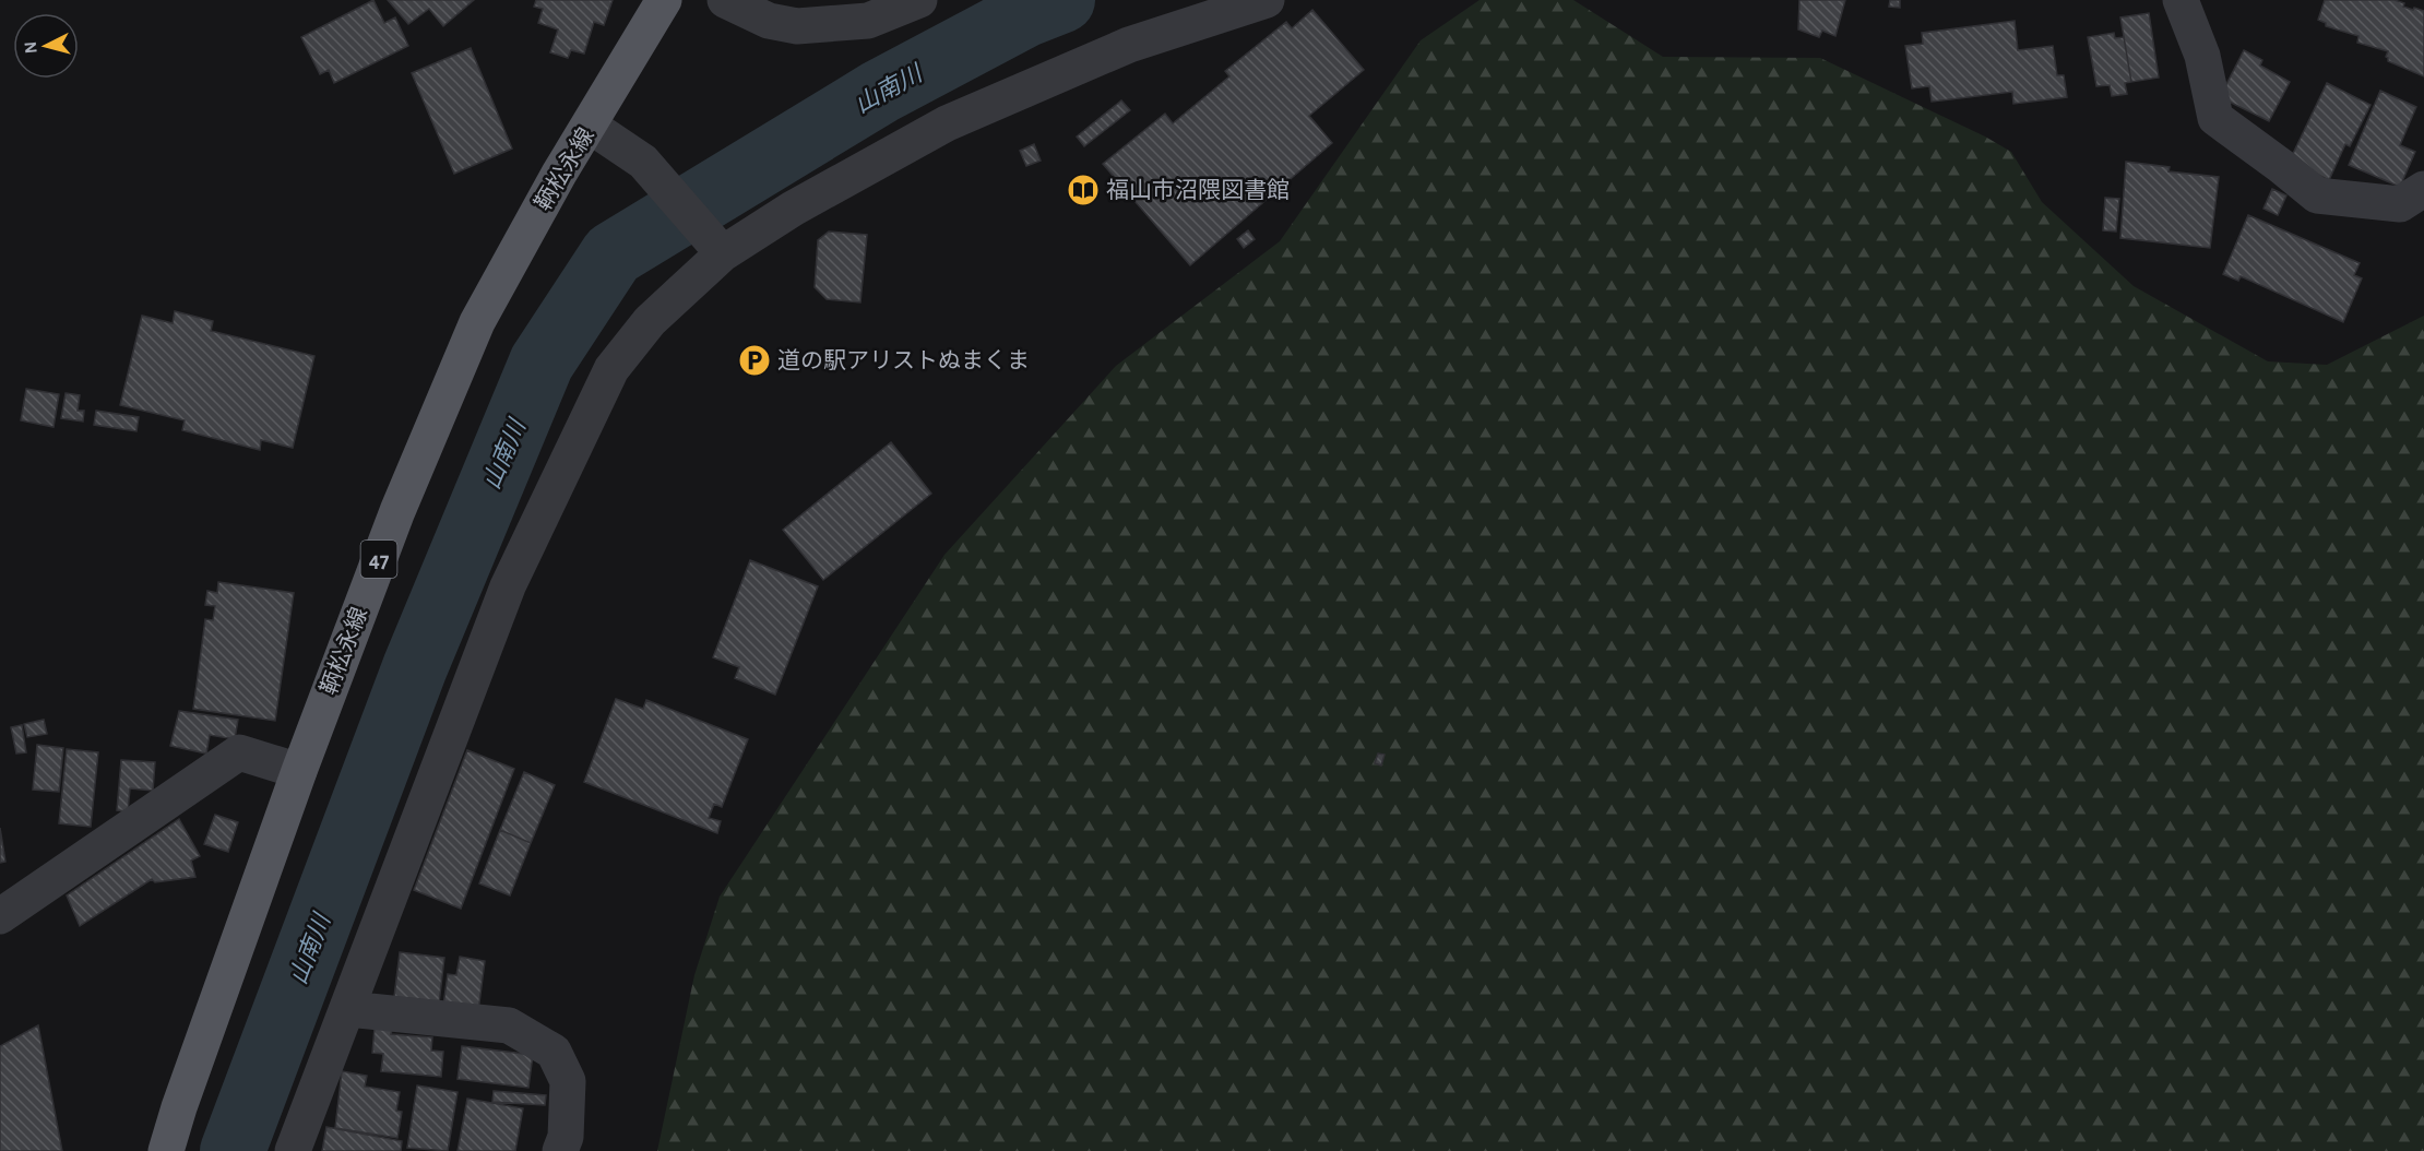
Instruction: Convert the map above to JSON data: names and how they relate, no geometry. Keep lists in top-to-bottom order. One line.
{"streets":{"main road":["鞆松永線","47"]},"water":["山南川"],"places":{"library":["福山市沼隈図書館"],"parking":["道の駅アリストぬまくま"]},"north":"left"}
